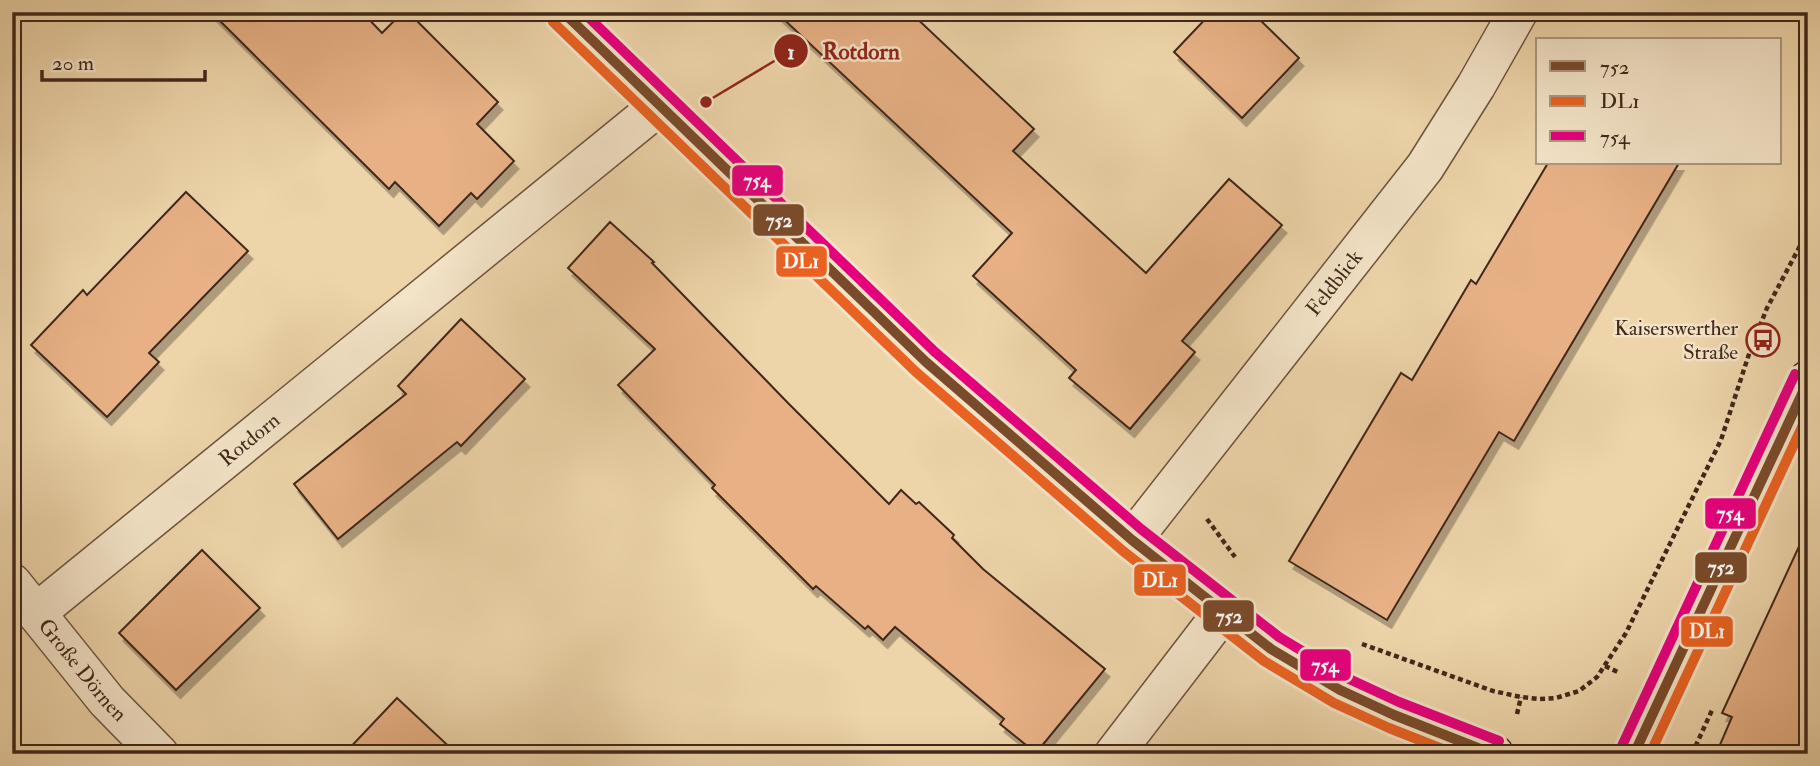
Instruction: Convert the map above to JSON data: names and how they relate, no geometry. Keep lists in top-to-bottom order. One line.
{"streets":{"street":["Feldblick","Rotdorn","Große Dörnen"]},"crossings":[["Rotdorn","Große Dörnen"]],"places":{"other":["Rotdorn"],"bus stop":["Kaiserswerther Straße"]},"lines":["transit line 752","transit line 754","transit line DL1"],"legend":["752","DL1","754"],"scale_bar":"20 m"}
